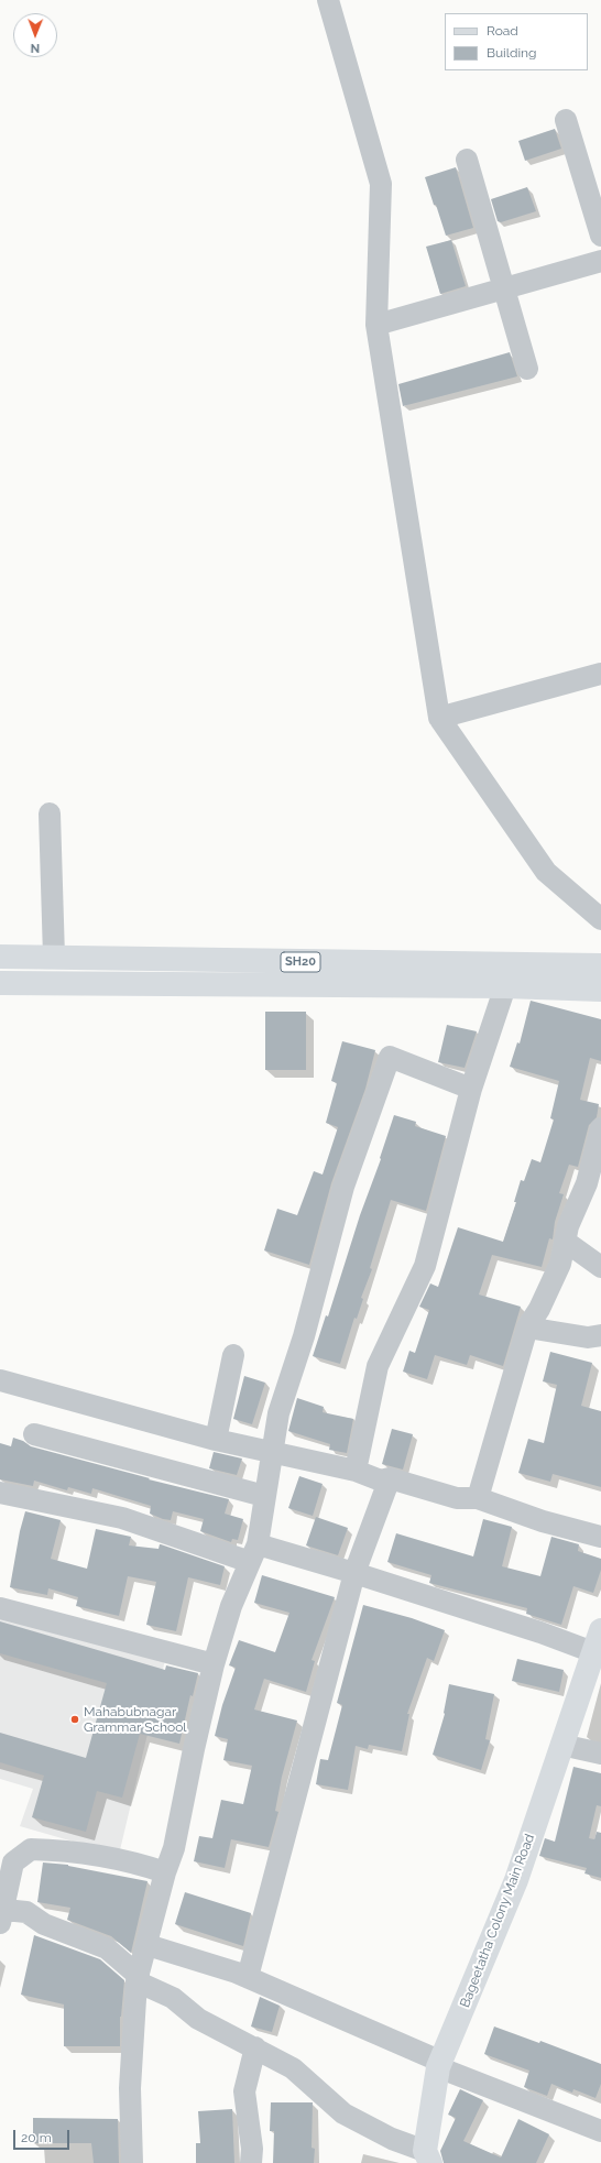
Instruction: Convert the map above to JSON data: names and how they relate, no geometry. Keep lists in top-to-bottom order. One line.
{"streets":{"main road":["SH20","Bageetatha Colony Main Road"]},"places":["Mahabubnagar Grammar School"],"legend":["Road","Building"],"scale_bar":"20 m","north":"bottom"}
